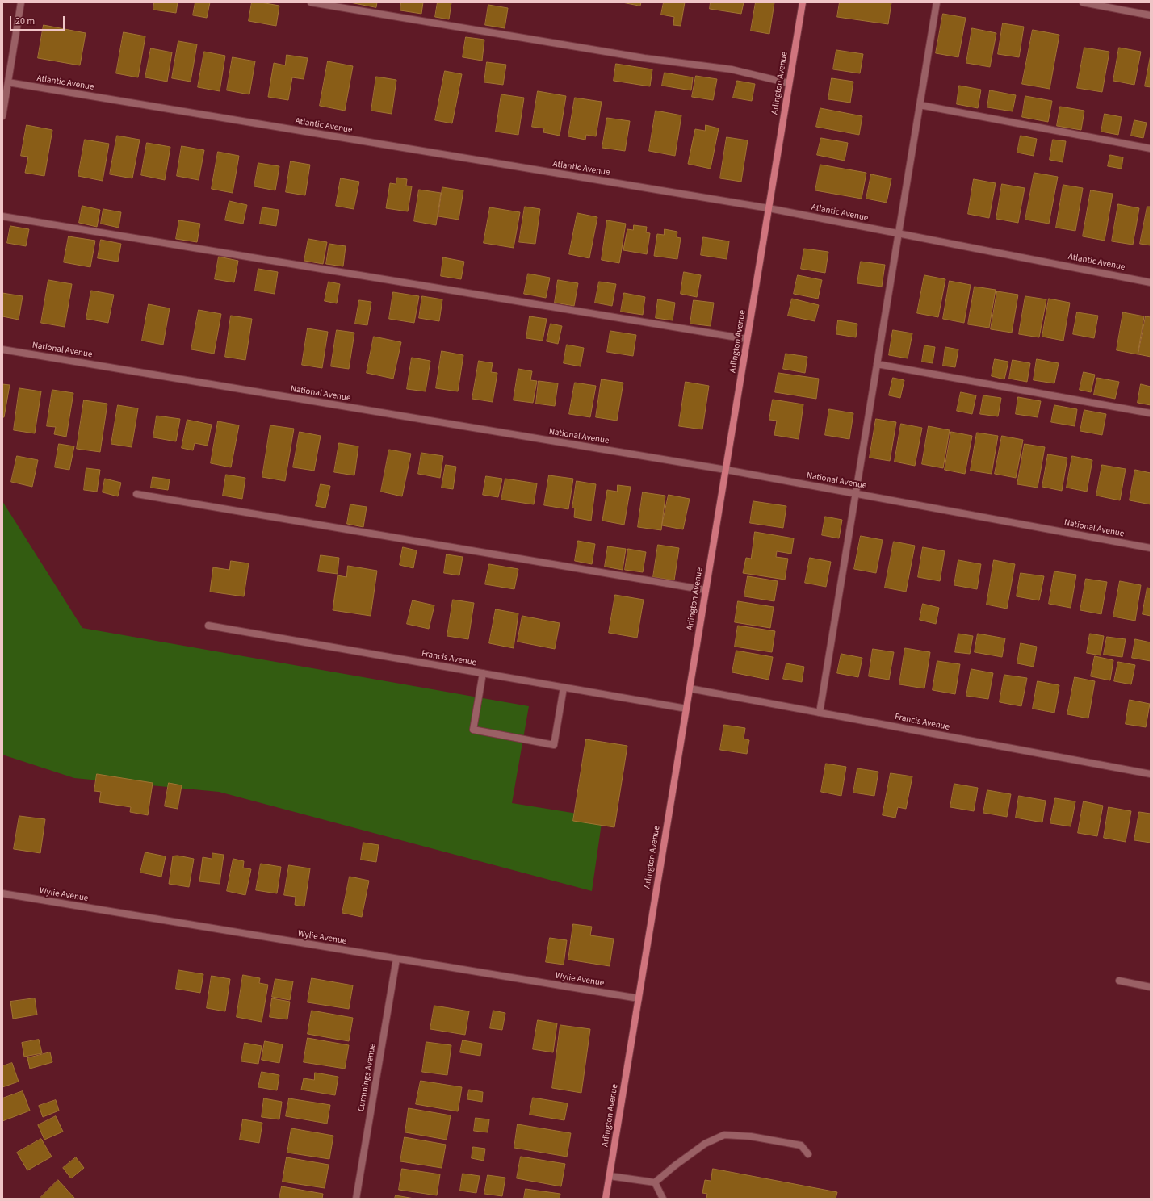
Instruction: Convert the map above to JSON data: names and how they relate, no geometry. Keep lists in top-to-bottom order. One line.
{"streets":{"street":["Atlantic Avenue","Arlington Avenue","National Avenue","Francis Avenue","Wylie Avenue","Cummings Avenue"]},"crossings":[["Atlantic Avenue","Arlington Avenue"],["Arlington Avenue","National Avenue"],["Arlington Avenue","Francis Avenue"],["Arlington Avenue","Wylie Avenue"],["Wylie Avenue","Cummings Avenue"]],"scale_bar":"20 m"}
